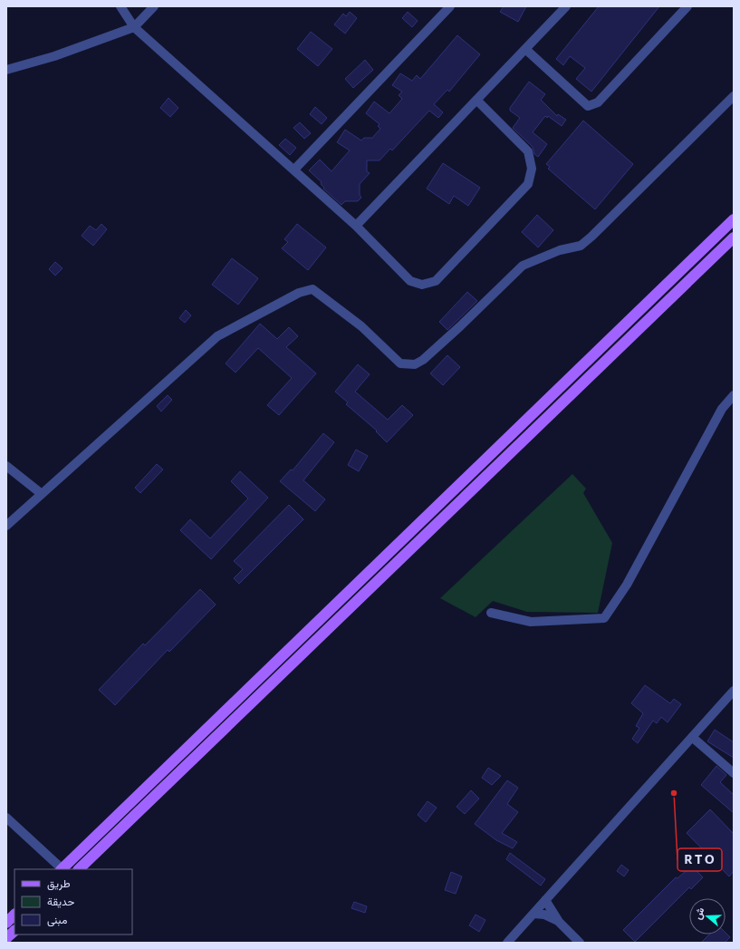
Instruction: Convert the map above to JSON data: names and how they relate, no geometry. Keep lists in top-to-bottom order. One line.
{"places":["R T O"],"legend":["طريق","حديقة","مبنى"],"north":"left"}
